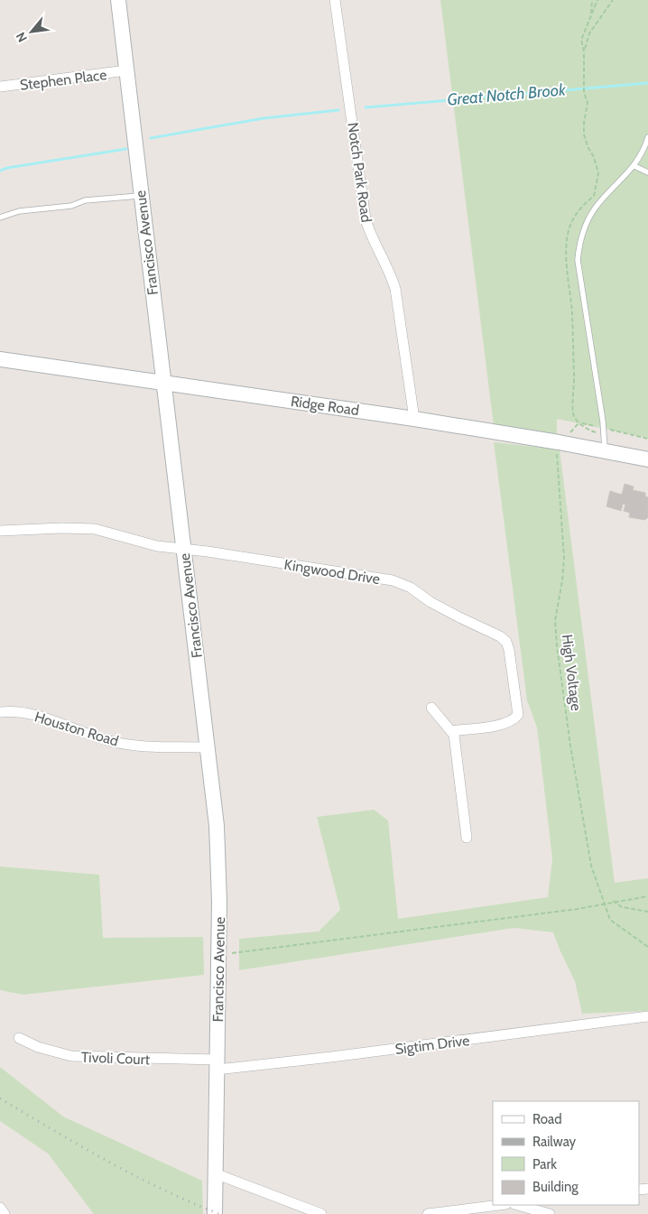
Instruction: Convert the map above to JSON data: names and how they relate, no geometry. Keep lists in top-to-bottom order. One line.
{"streets":{"main road":["Francisco Avenue","Ridge Road"],"street":["Stephen Place","Notch Park Road","Kingwood Drive","Houston Road","Sigtim Drive","Tivoli Court"],"path":["High Voltage"]},"crossings":[["Stephen Place","Francisco Avenue"],["Notch Park Road","Ridge Road"],["Francisco Avenue","Ridge Road"],["Francisco Avenue","Kingwood Drive"],["Francisco Avenue","Houston Road"],["Francisco Avenue","Sigtim Drive"],["Francisco Avenue","Tivoli Court"],["Ridge Road","High Voltage"],["Sigtim Drive","Tivoli Court"]],"water":["Great Notch Brook"],"legend":["Road","Railway","Park","Building"],"north":"bottom left"}
